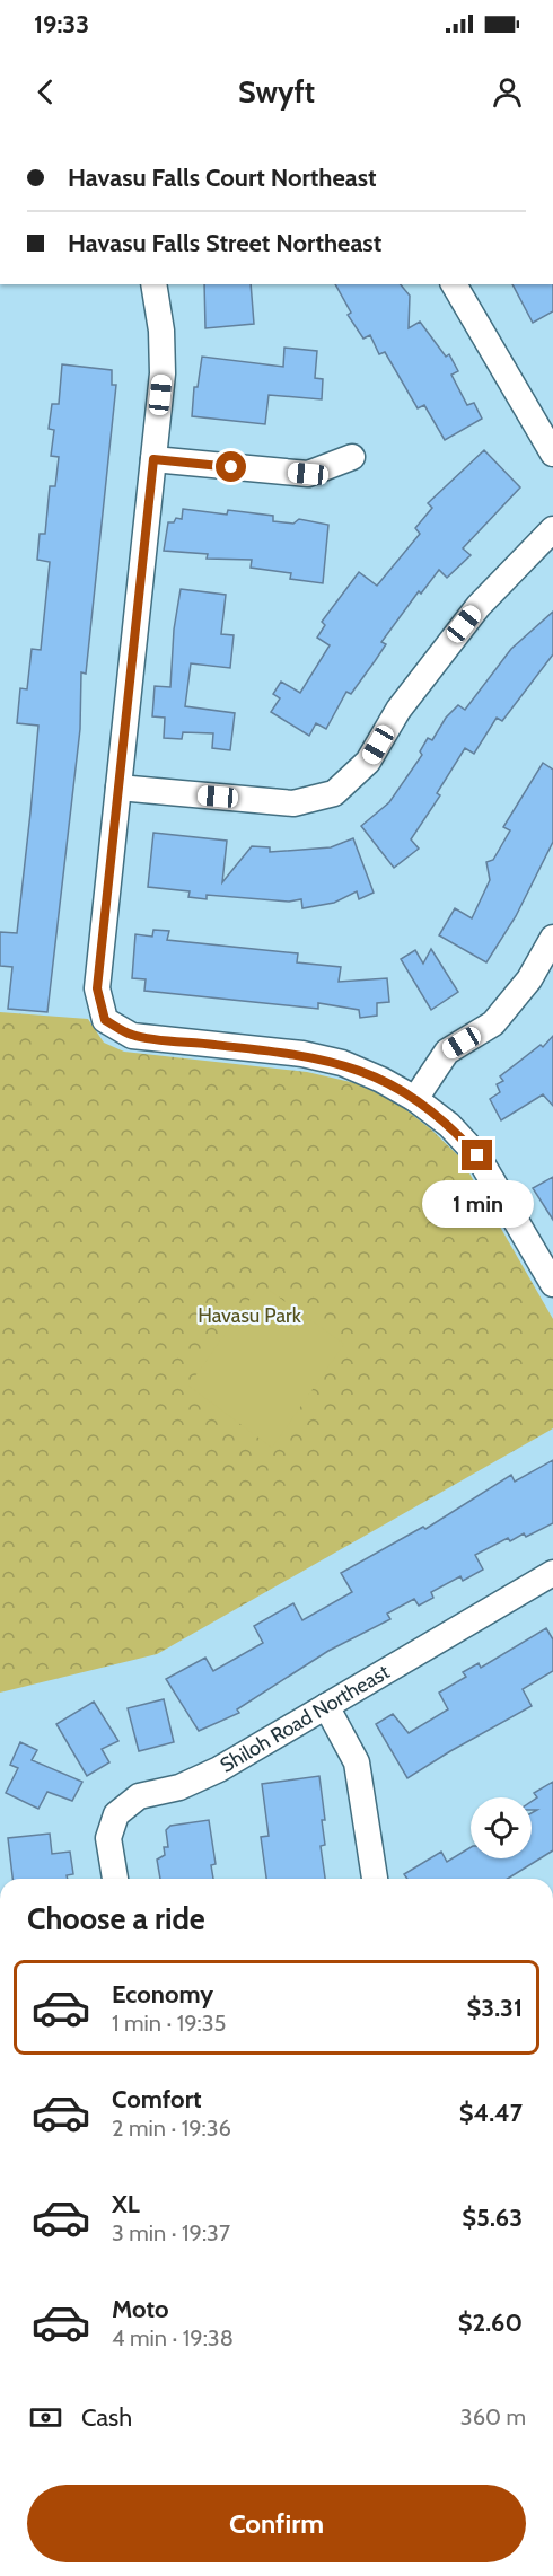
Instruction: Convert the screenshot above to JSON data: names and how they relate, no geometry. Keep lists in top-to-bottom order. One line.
{"streets":{"street":["Shiloh Road Northeast"]},"parks":["Havasu Park"],"page":{"status":"19:33","header":"Swyft","banner":["Havasu Falls Court Northeast","Havasu Falls Street Northeast"],"bubble":"1 min","heading":"Choose a ride","list":[{"name":"Economy","note":"1 min · 19:35","value":"$3.31"},{"name":"Comfort","note":"2 min · 19:36","value":"$4.47"},{"name":"XL","note":"3 min · 19:37","value":"$5.63"},{"name":"Moto","note":"4 min · 19:38","value":"$2.60"}],"pay":["Cash","360 m"],"buttons":"Confirm"}}
